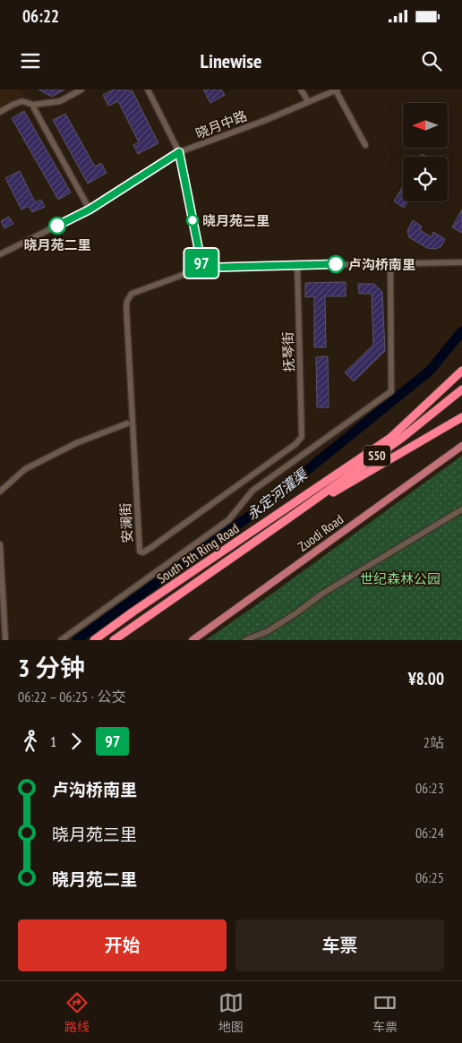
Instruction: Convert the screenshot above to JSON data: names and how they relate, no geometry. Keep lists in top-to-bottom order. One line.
{"streets":{"highway":["S50","South 5th Ring Road"],"main road":["Zuodi Road"],"street":["晓月中路","抚琴街","安澜街"]},"crossings":[["抚琴街","安澜街"]],"water":["永定河灌渠"],"parks":["世纪森林公园"],"places":["晓月苑三里","晓月苑二里","卢沟桥南里"],"lines":["bus line 97"],"north":"left","page":{"status":"06:22","header":"Linewise","on_map":"97","heading":["3 分钟","06:22 – 06:25 · 公交","¥8.00"],"legs":["1","97","2站"],"list":[{"name":"卢沟桥南里","value":"06:23"},{"name":"晓月苑三里","value":"06:24"},{"name":"晓月苑二里","value":"06:25"}],"buttons":["开始","车票"],"tabs":["路线","地图","车票"]}}
